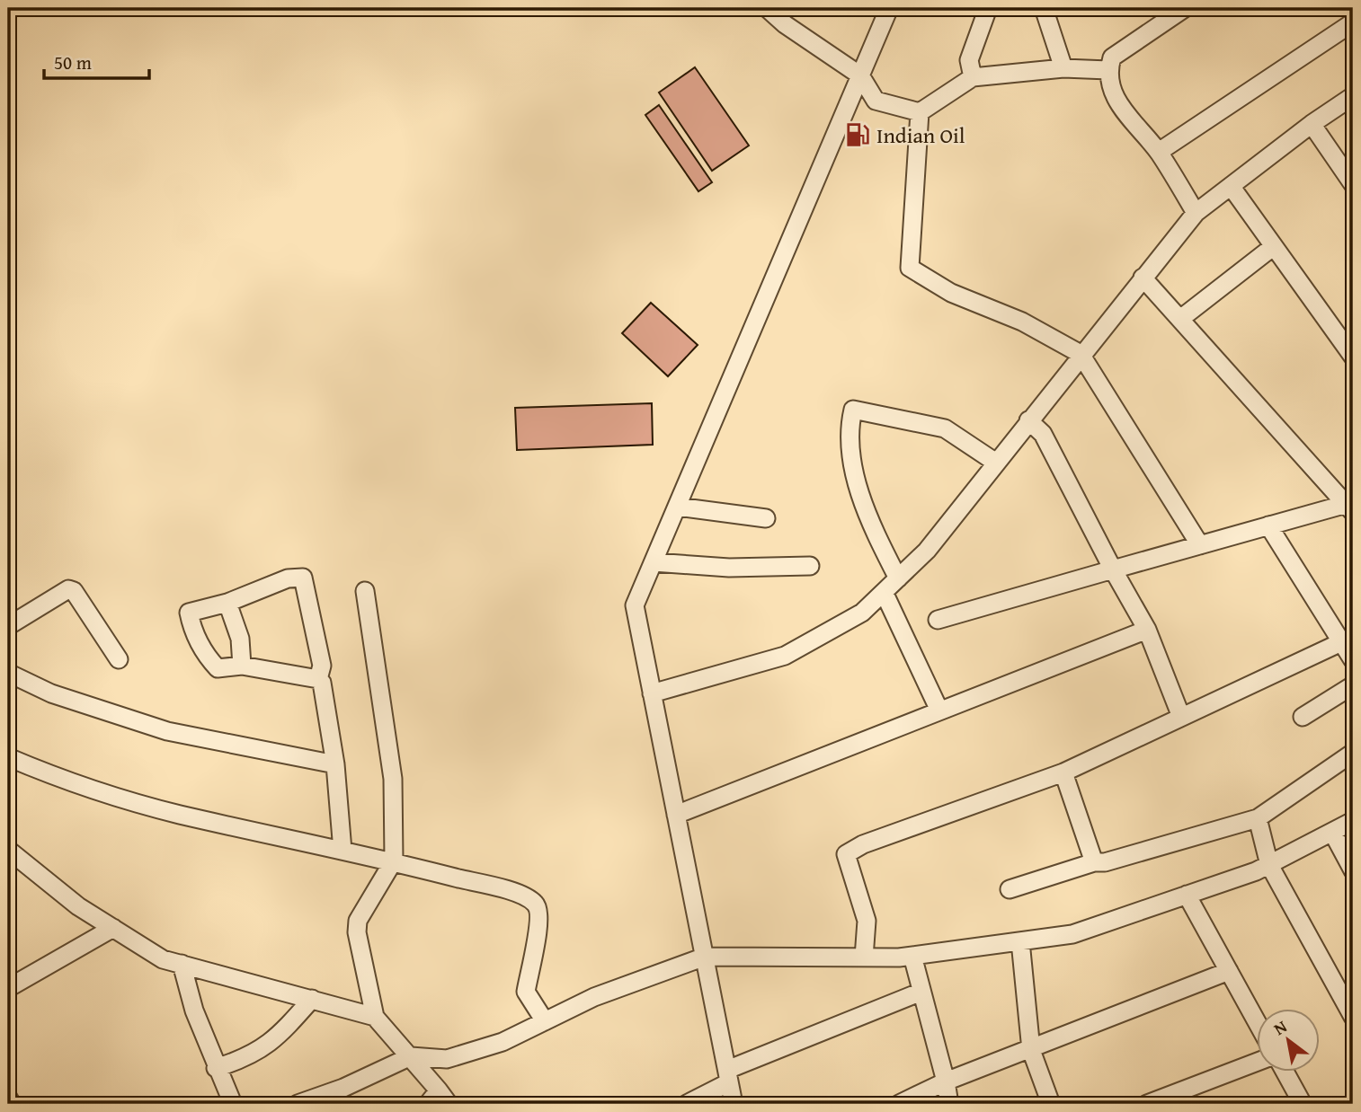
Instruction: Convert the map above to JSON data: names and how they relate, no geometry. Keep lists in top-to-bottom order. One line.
{"places":{"fuel station":["Indian Oil"]},"scale_bar":"50 m","north":"top left"}
